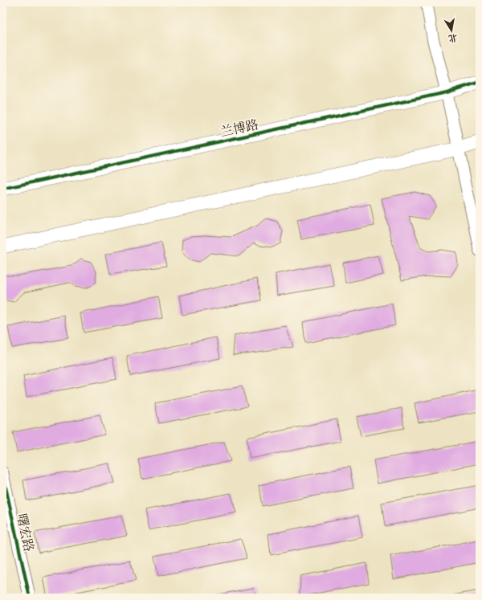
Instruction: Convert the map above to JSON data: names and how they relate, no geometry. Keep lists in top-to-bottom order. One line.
{"streets":{"street":["兰博路","曙宏路"]},"north":"bottom"}
